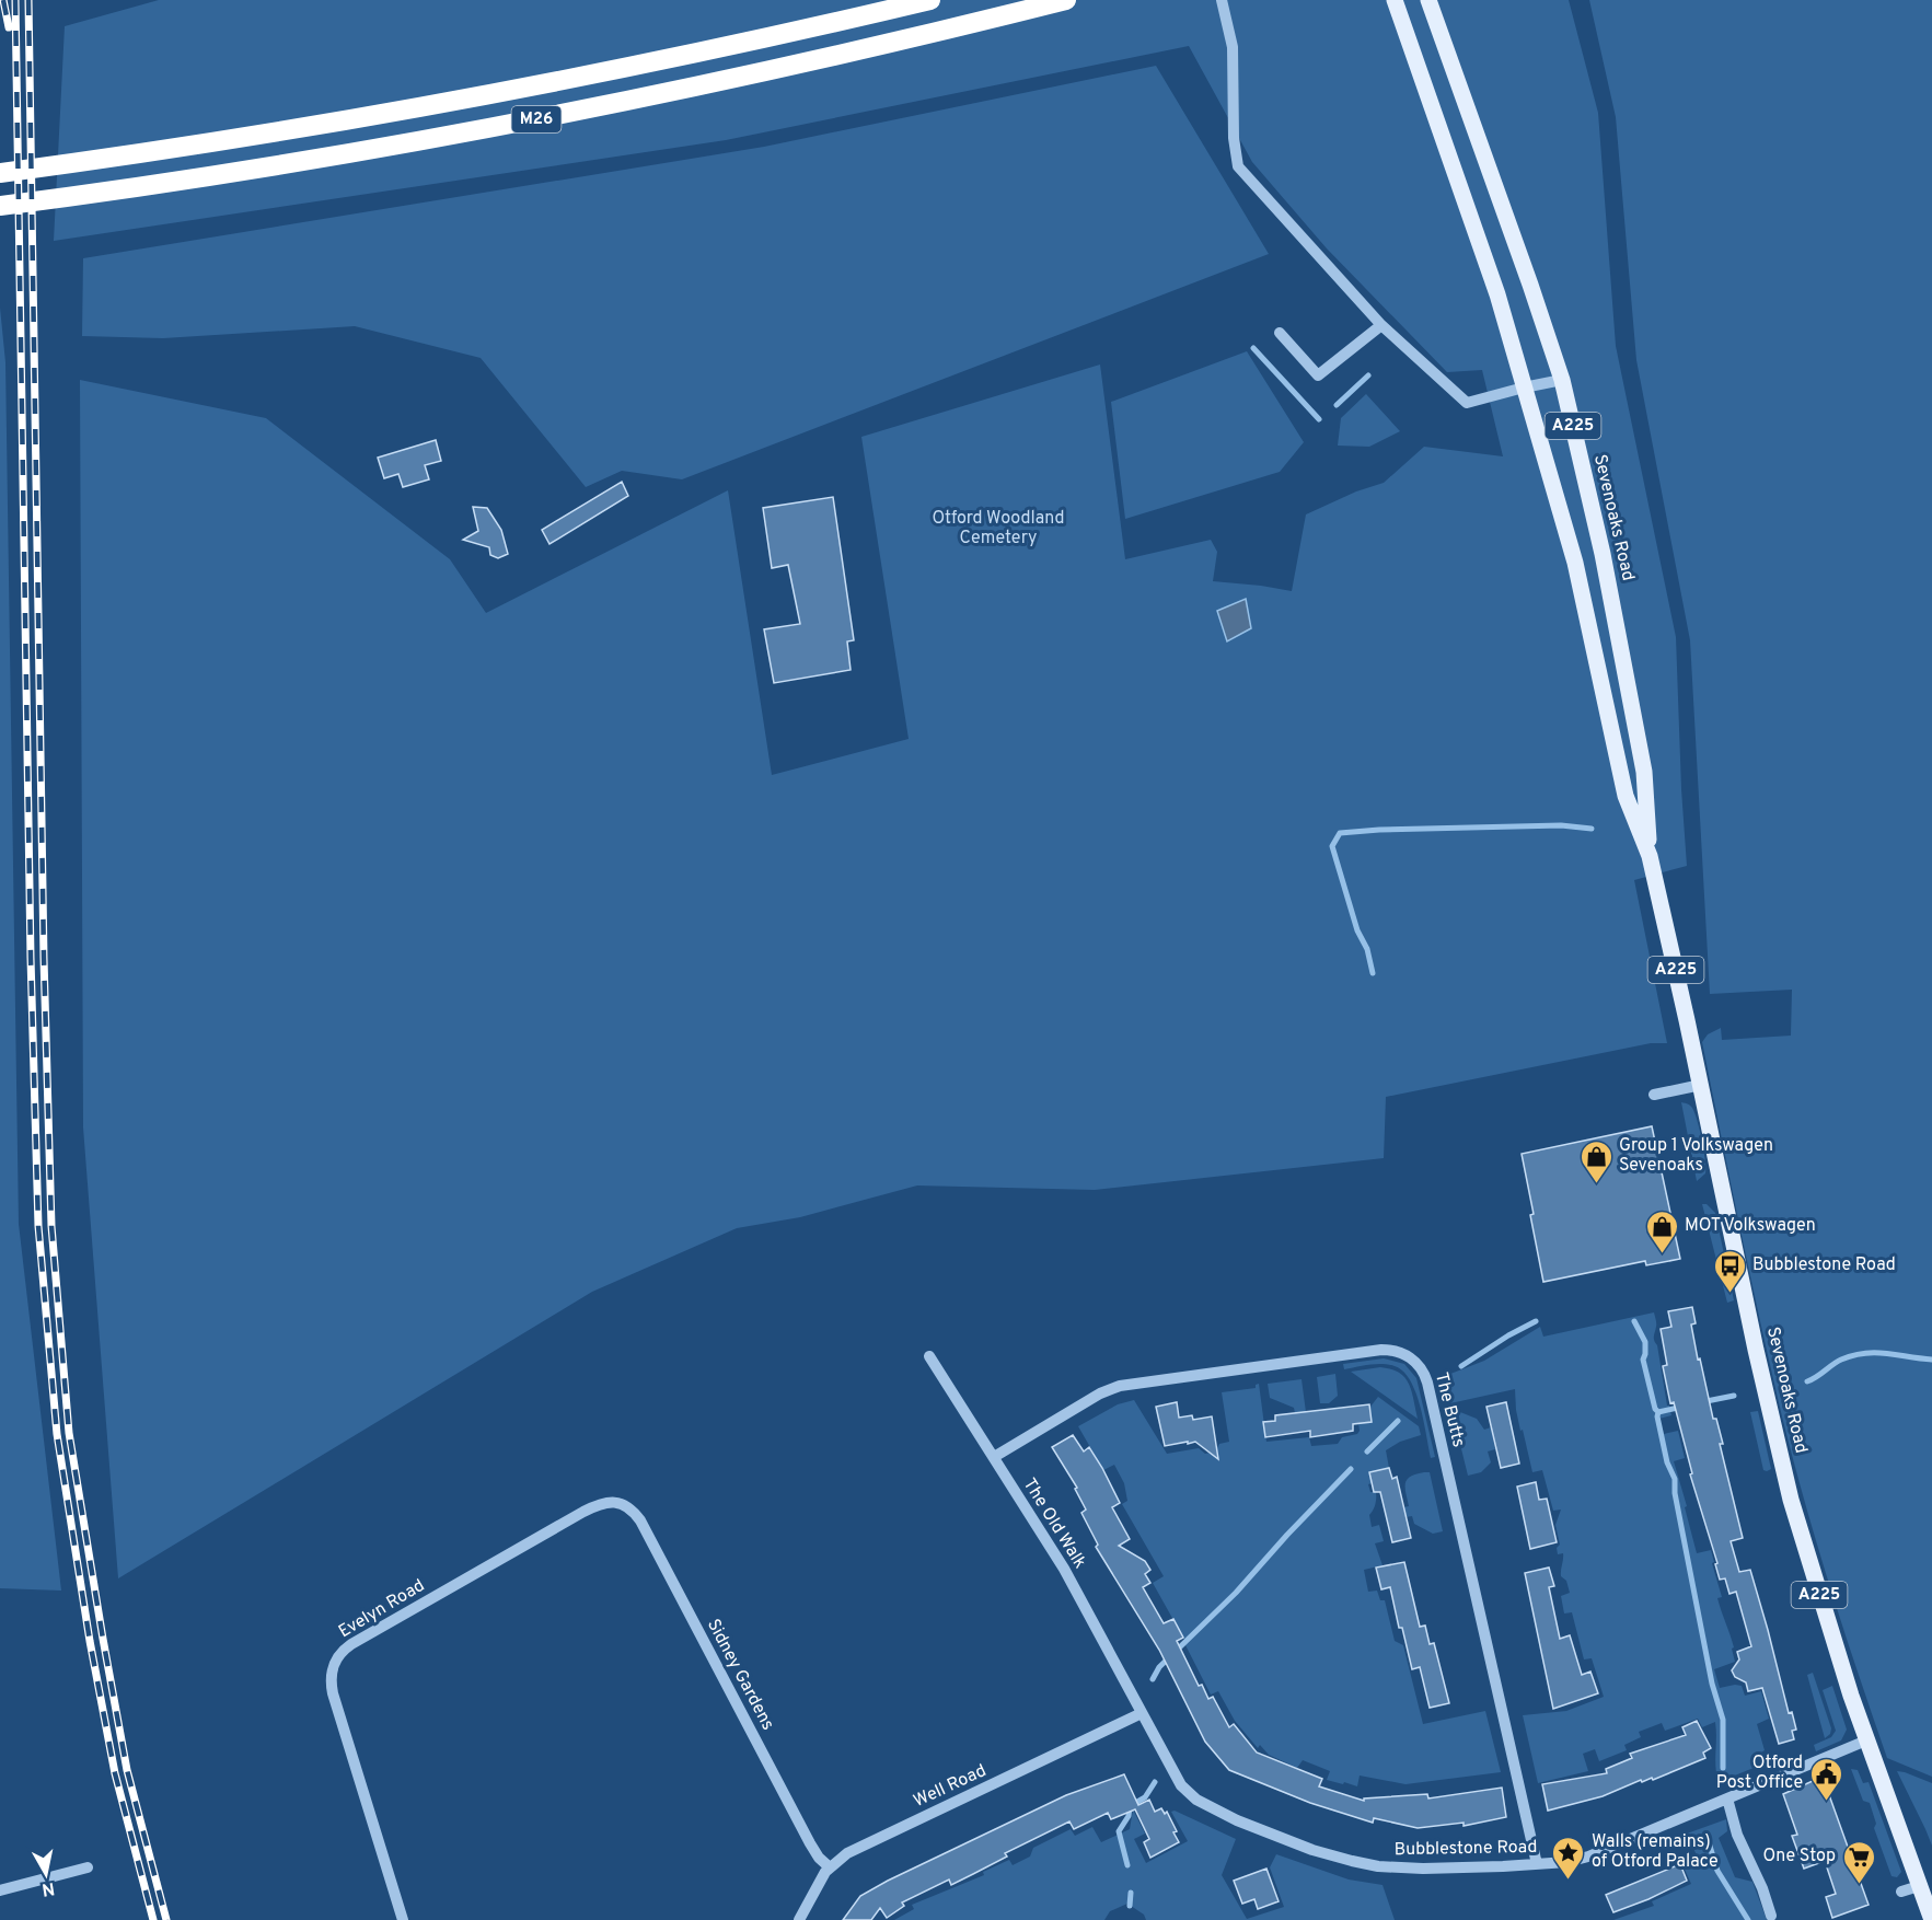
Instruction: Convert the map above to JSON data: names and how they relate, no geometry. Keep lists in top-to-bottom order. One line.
{"streets":{"highway":["M26"],"main road":["A225","Sevenoaks Road"],"street":["The Butts","The Old Walk","Evelyn Road","Sidney Gardens","Well Road","Bubblestone Road"]},"crossings":[["Sevenoaks Road","Bubblestone Road"],["The Butts","The Old Walk"],["The Butts","Bubblestone Road"],["The Old Walk","Well Road"],["The Old Walk","Bubblestone Road"],["Evelyn Road","Sidney Gardens"],["Sidney Gardens","Well Road"],["Well Road","Bubblestone Road"]],"parks":["Otford Woodland Cemetery"],"places":{"shop":["Group 1 Volkswagen Sevenoaks","MOT Volkswagen"],"bus stop":["Bubblestone Road"],"public building":["Otford Post Office"],"place":["Walls (remains) of Otford Palace"],"supermarket":["One Stop"]},"north":"bottom"}
